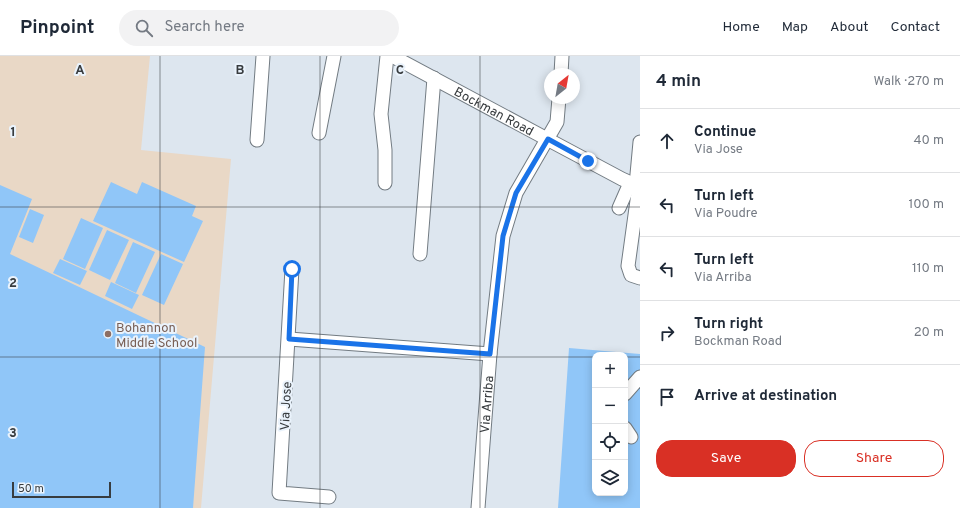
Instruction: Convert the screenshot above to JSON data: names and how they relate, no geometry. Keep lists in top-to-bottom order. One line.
{"streets":{"street":["Bockman Road","Via Arriba","Via Jose"]},"crossings":[["Bockman Road","Via Arriba"]],"places":["Bohannon Middle School"],"scale_bar":"50 m","north":"top right","page":{"header":"Pinpoint","search":"Search here","nav":["Home","Map","About","Contact"],"heading":["4 min","Walk · 270 m"],"list":[["Continue","Via Jose","40 m"],["Turn left","Via Poudre","100 m"],["Turn left","Via Arriba","110 m"],["Turn right","Bockman Road","20 m"],"Arrive at destination"],"map_buttons":["+","−"],"buttons":["Save","Share"],"scale":"50 m"},"grid":{"columns":["A","B","C"],"rows":["1","2","3"]}}
